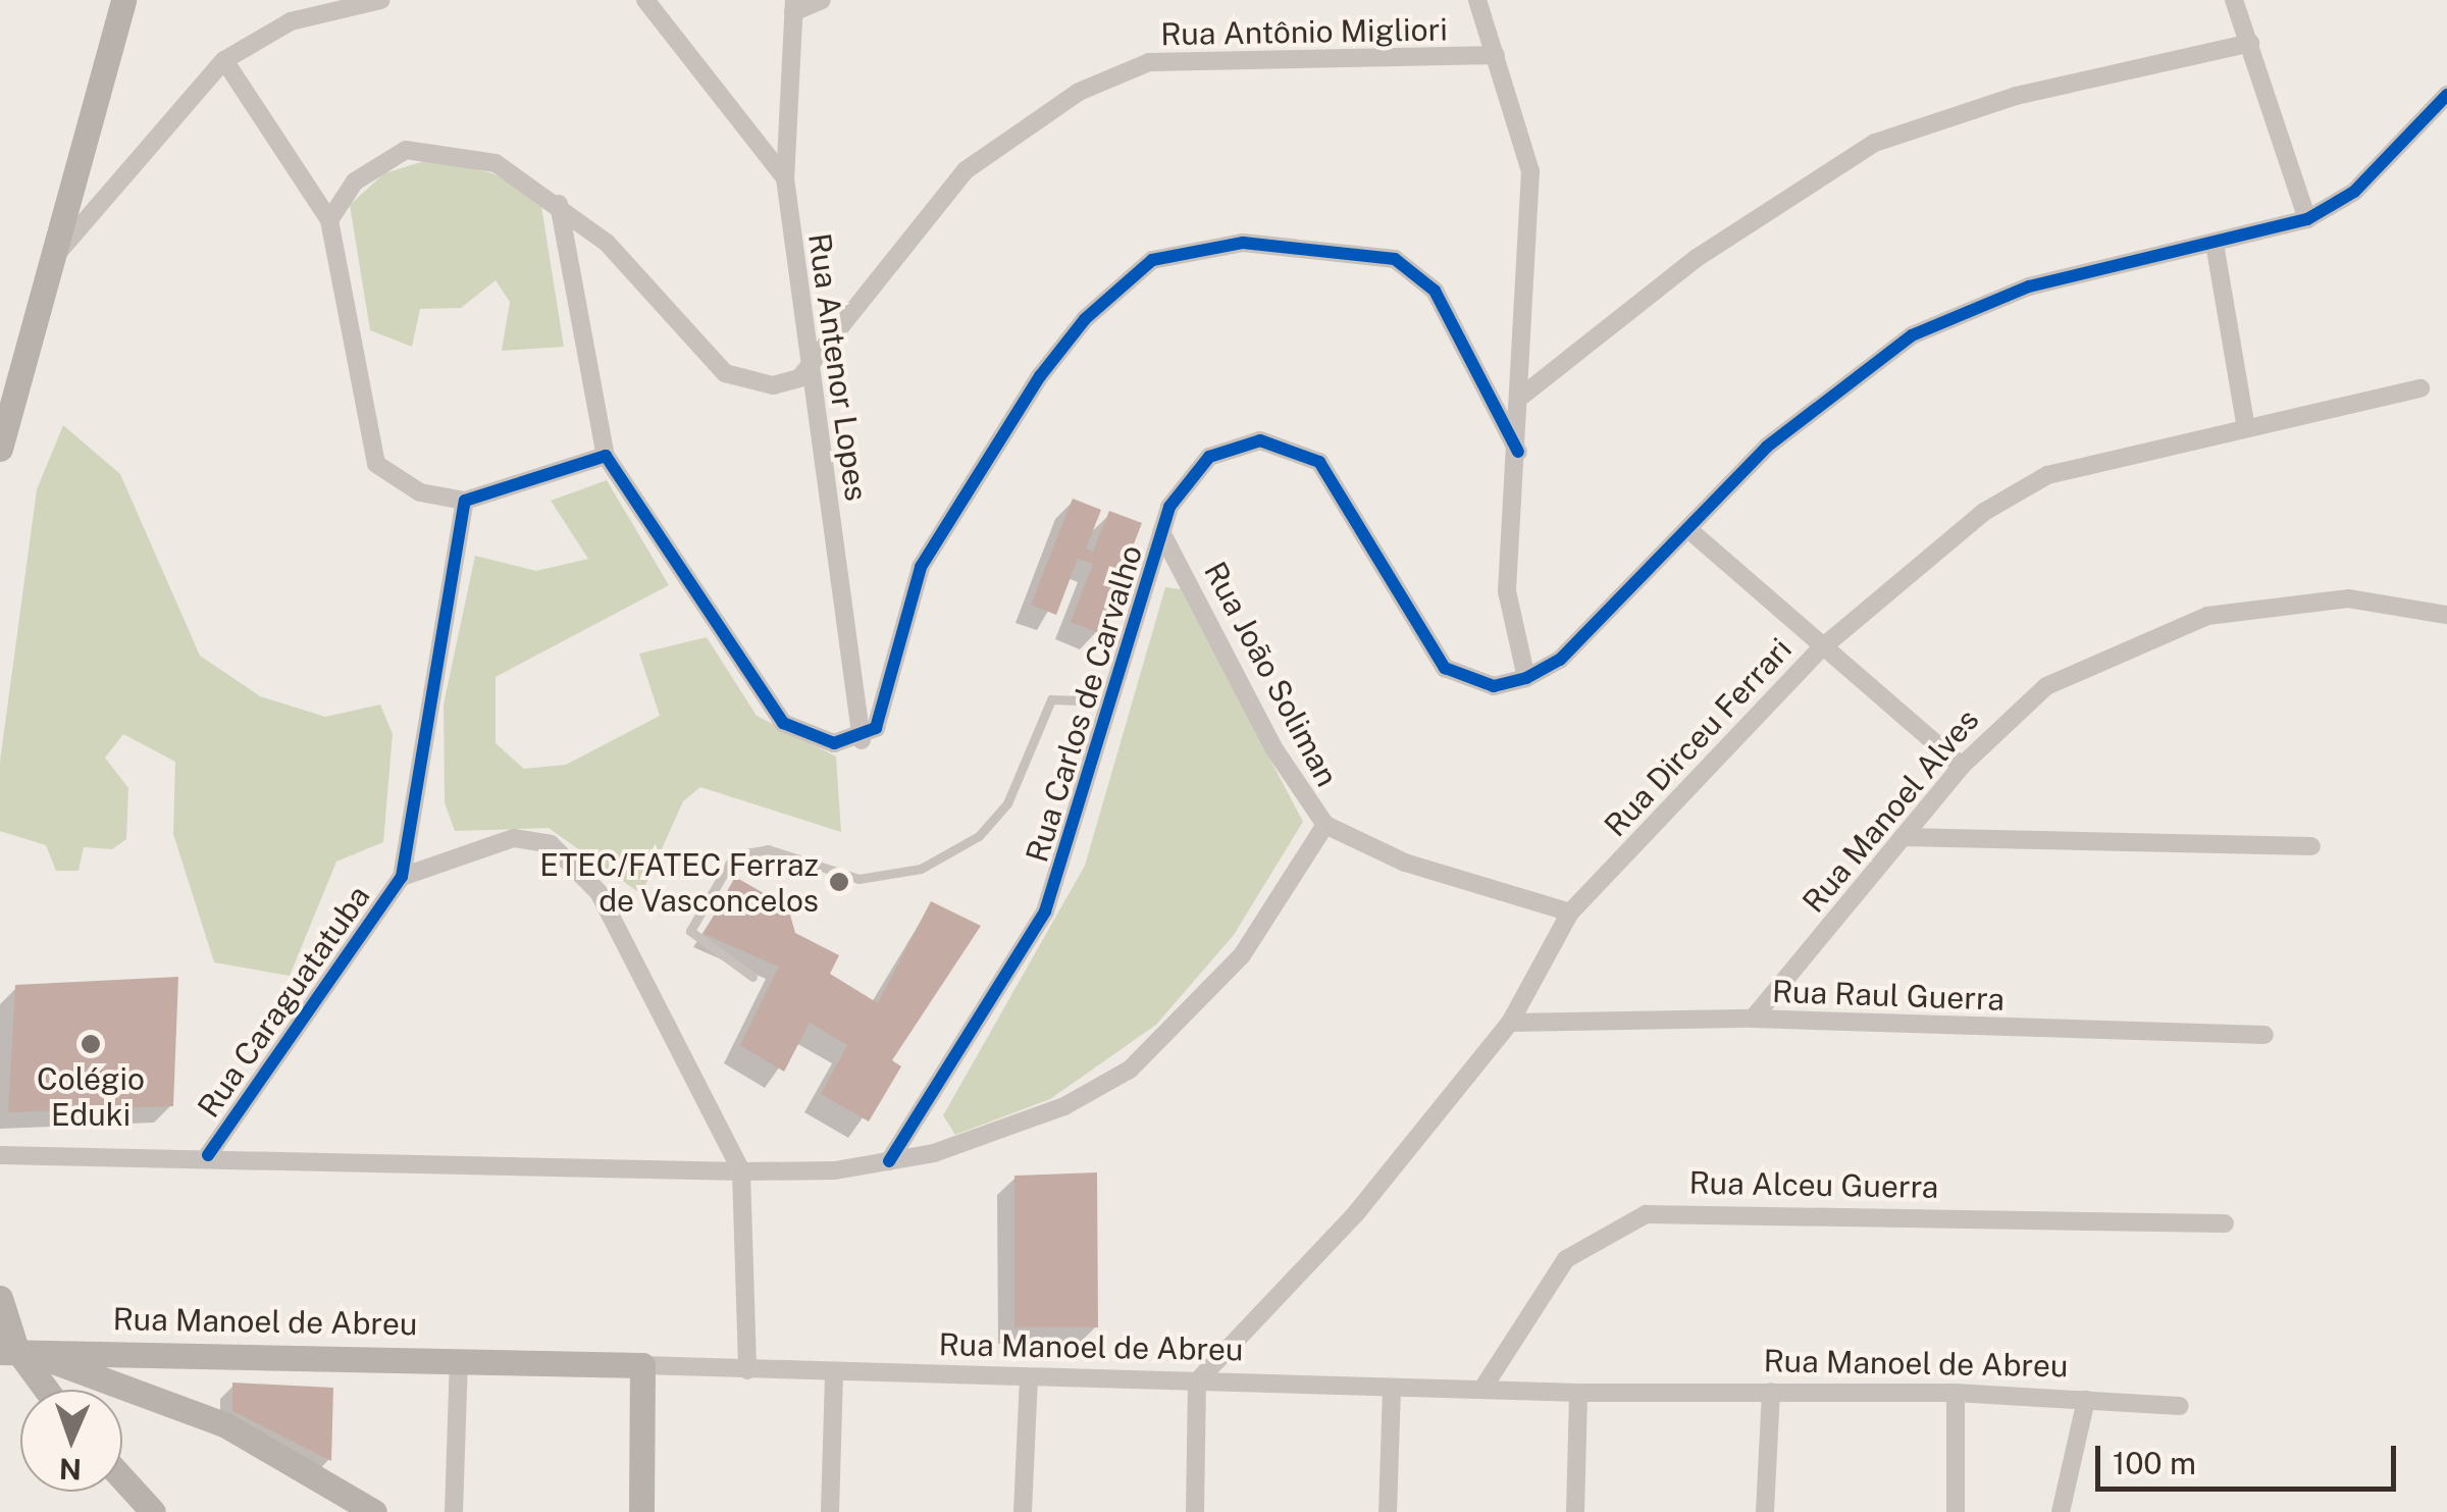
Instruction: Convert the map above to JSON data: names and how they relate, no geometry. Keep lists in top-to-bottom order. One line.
{"streets":{"street":["Rua Antônio Migliori","Rua Antenor Lopes","Rua João Soliman","Rua Carlos de Carvalho","Rua Dirceu Ferrari","Rua Manoel Alves","Rua Raul Guerra","Rua Caraguatatuba","Rua Alceu Guerra","Rua Manoel de Abreu"]},"crossings":[["Rua Antônio Migliori","Rua Antenor Lopes"],["Rua João Soliman","Rua Carlos de Carvalho"],["Rua João Soliman","Rua Dirceu Ferrari"],["Rua João Soliman","Rua Caraguatatuba"],["Rua Carlos de Carvalho","Rua Caraguatatuba"],["Rua Dirceu Ferrari","Rua Raul Guerra"],["Rua Dirceu Ferrari","Rua Manoel de Abreu"],["Rua Manoel Alves","Rua Raul Guerra"],["Rua Alceu Guerra","Rua Manoel de Abreu"]],"places":["ETEC/FATEC Ferraz de Vasconcelos","Colégio Eduki"],"scale_bar":"100 m","north":"bottom"}
